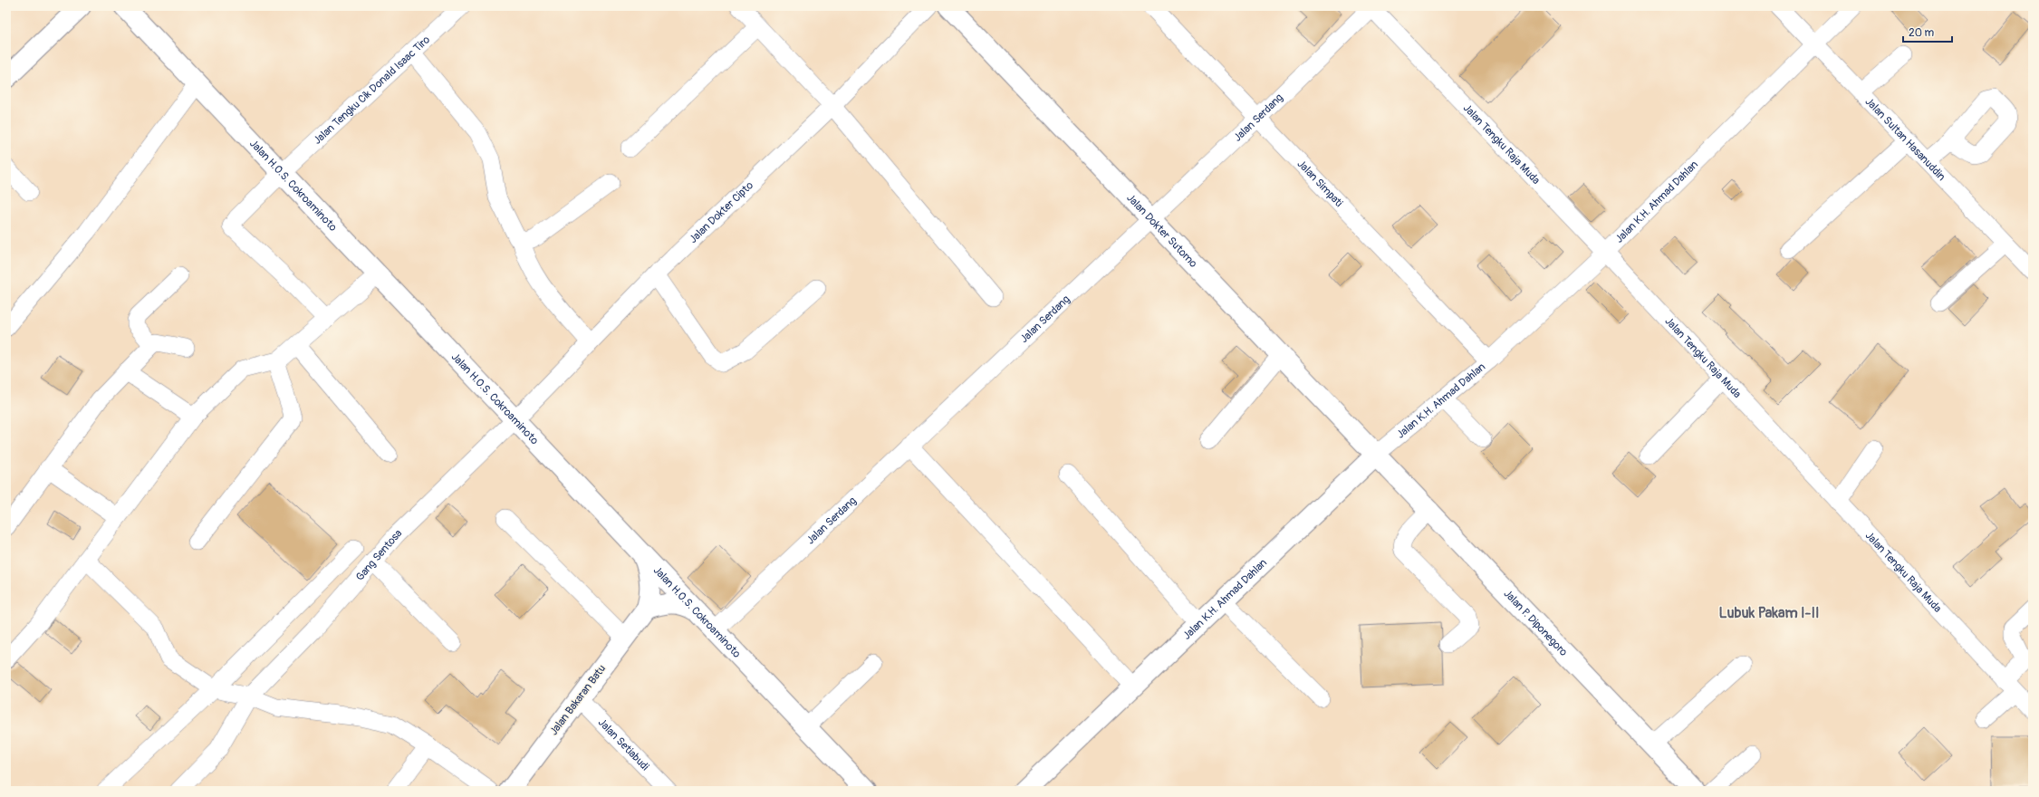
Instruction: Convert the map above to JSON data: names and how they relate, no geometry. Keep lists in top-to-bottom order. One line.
{"streets":{"main road":["Jalan H.O.S. Cokroaminoto","Jalan K.H. Ahmad Dahlan","Jalan Dokter Sutomo","Jalan P. Diponegoro","Jalan Bakaran Batu"],"street":["Jalan Tengku Cik Donald Isaac Tiro","Jalan Serdang","Jalan Sultan Hasanuddin","Jalan Tengku Raja Muda","Jalan Simpati","Jalan Dokter Cipto","Gang Sentosa","Jalan Setiabudi"]},"crossings":[["Jalan Tengku Cik Donald Isaac Tiro","Jalan H.O.S. Cokroaminoto"],["Jalan Serdang","Jalan Tengku Raja Muda"],["Jalan Serdang","Jalan Simpati"],["Jalan Serdang","Jalan H.O.S. Cokroaminoto"],["Jalan Serdang","Jalan Dokter Sutomo"],["Jalan Sultan Hasanuddin","Jalan K.H. Ahmad Dahlan"],["Jalan Tengku Raja Muda","Jalan K.H. Ahmad Dahlan"],["Jalan Simpati","Jalan K.H. Ahmad Dahlan"],["Jalan H.O.S. Cokroaminoto","Jalan Dokter Cipto"],["Jalan H.O.S. Cokroaminoto","Gang Sentosa"],["Jalan H.O.S. Cokroaminoto","Jalan Bakaran Batu"],["Jalan K.H. Ahmad Dahlan","Jalan Dokter Sutomo"],["Jalan K.H. Ahmad Dahlan","Jalan P. Diponegoro"],["Jalan Dokter Cipto","Gang Sentosa"],["Jalan Dokter Sutomo","Jalan P. Diponegoro"],["Jalan Bakaran Batu","Jalan Setiabudi"]],"districts":["Lubuk Pakam I-II"],"scale_bar":"20 m"}
